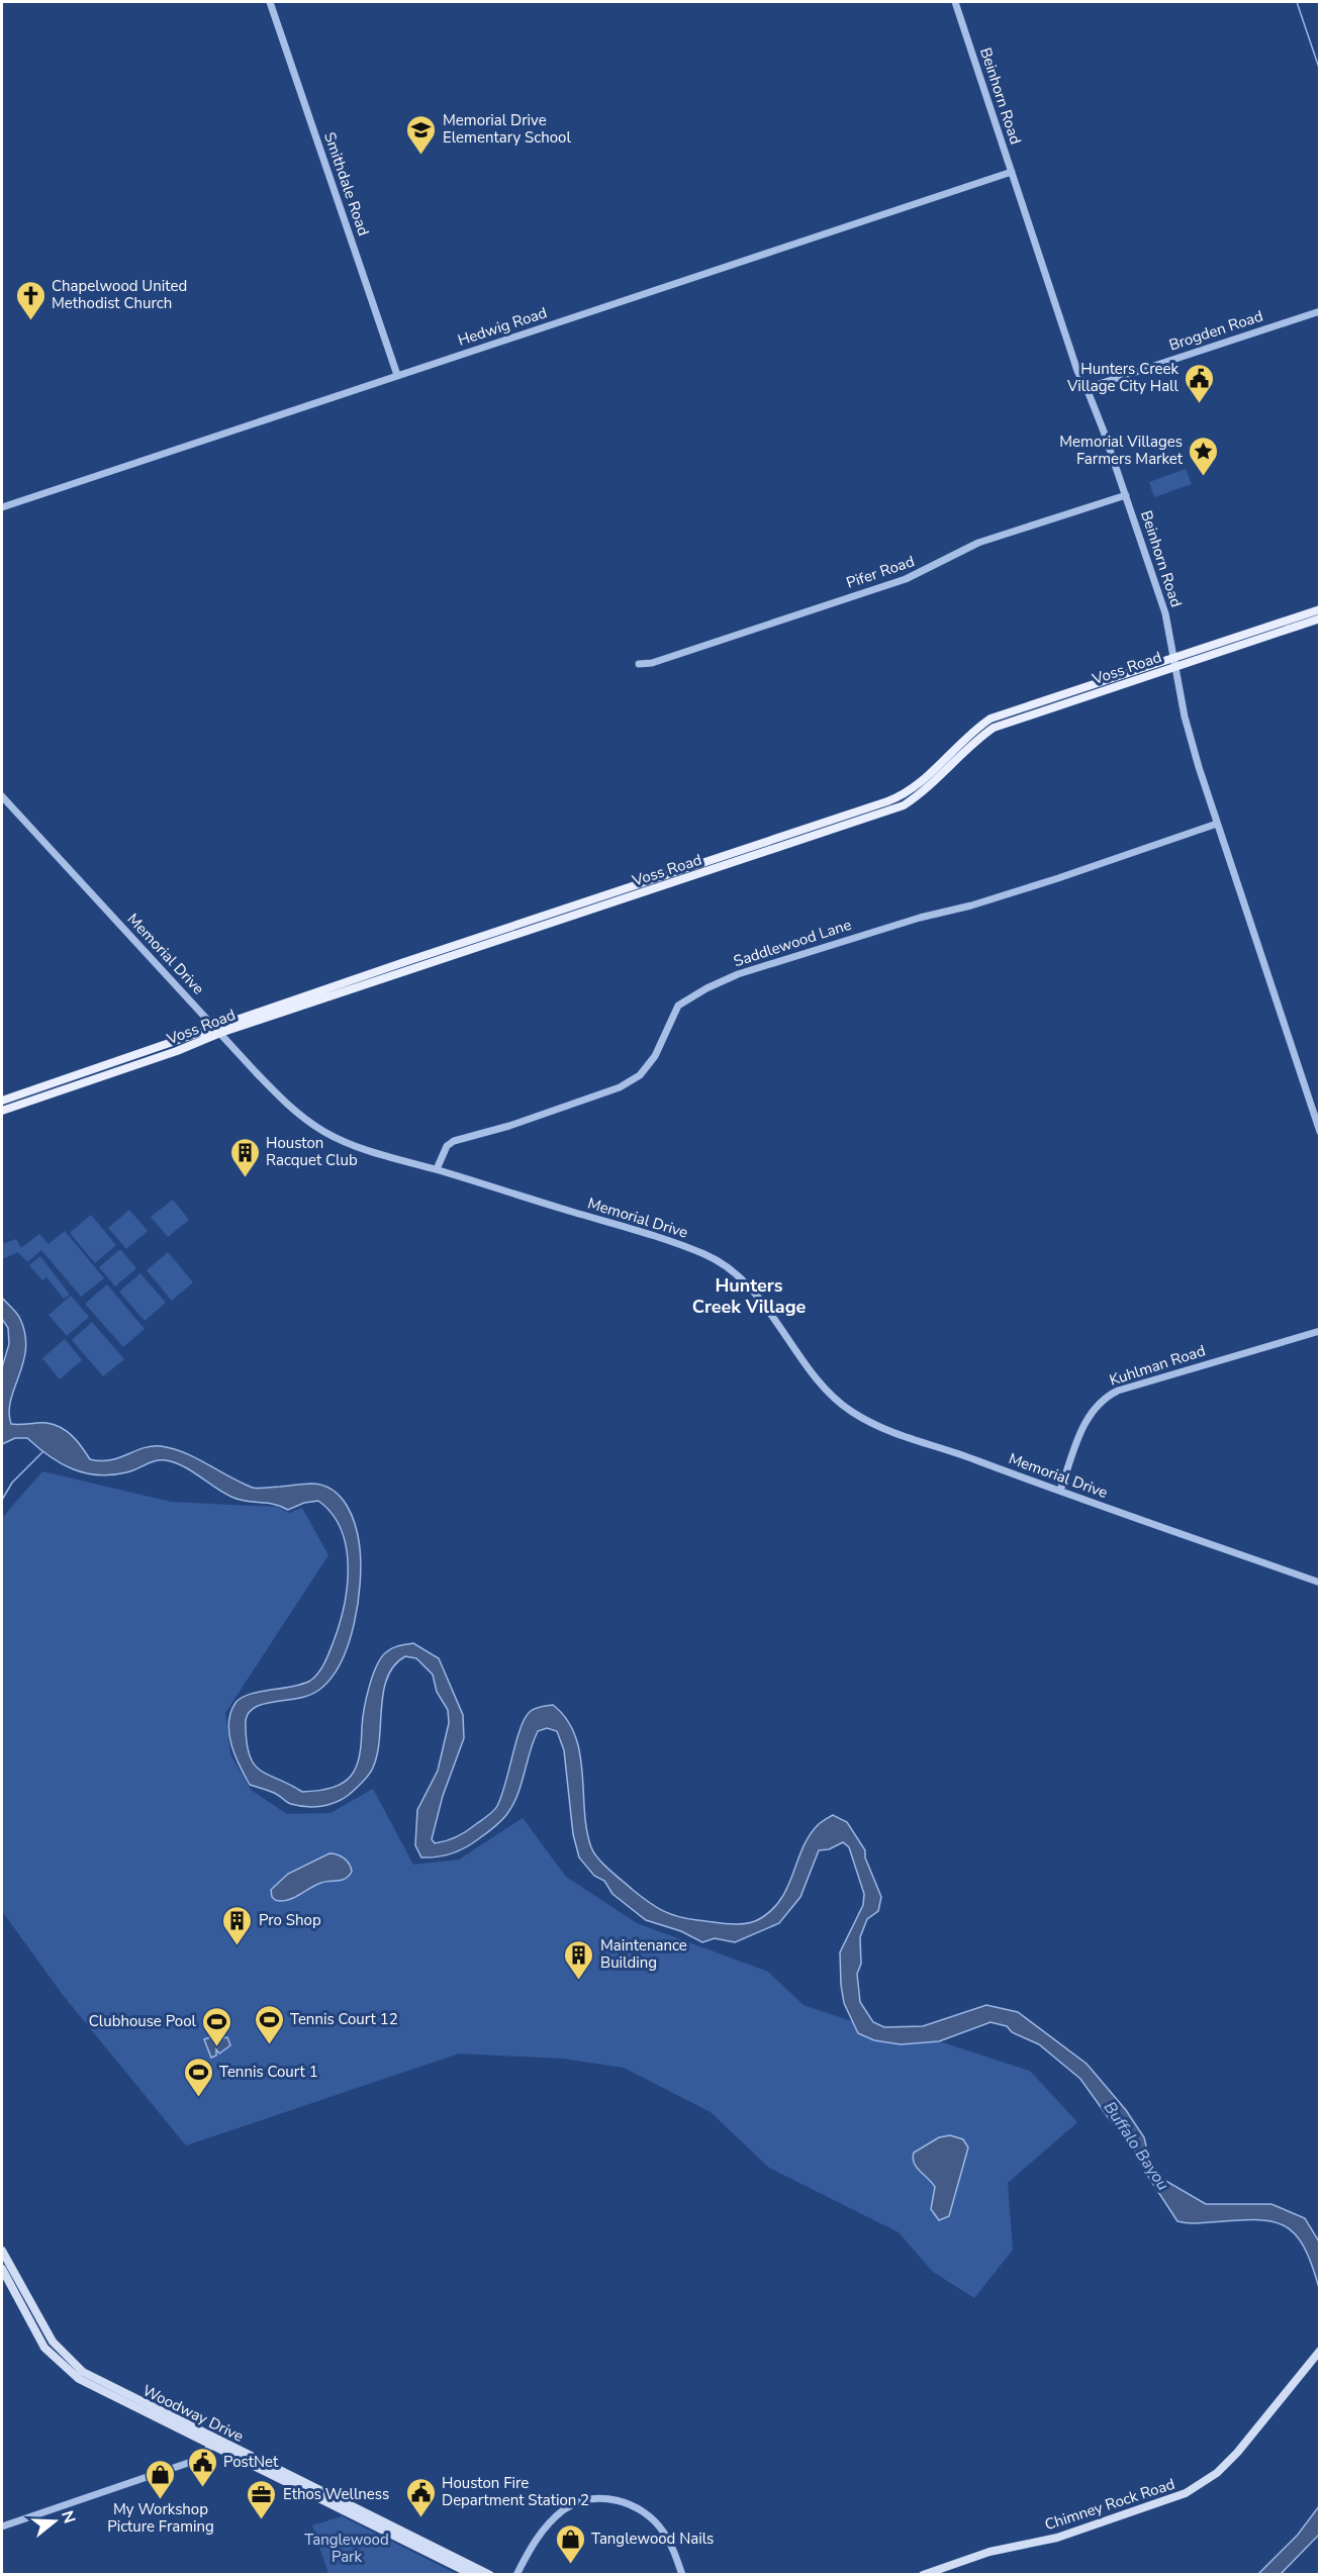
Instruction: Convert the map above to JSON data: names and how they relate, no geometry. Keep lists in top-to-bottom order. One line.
{"streets":{"main road":["Voss Road","Woodway Drive","Chimney Rock Road"],"street":["Beinhorn Road","Smithdale Road","Hedwig Road","Brogden Road","Pifer Road","Saddlewood Lane","Memorial Drive","Kuhlman Road"]},"crossings":[["Beinhorn Road","Hedwig Road"],["Beinhorn Road","Brogden Road"],["Beinhorn Road","Pifer Road"],["Beinhorn Road","Voss Road"],["Beinhorn Road","Saddlewood Lane"],["Smithdale Road","Hedwig Road"],["Voss Road","Memorial Drive"],["Saddlewood Lane","Memorial Drive"],["Memorial Drive","Kuhlman Road"]],"districts":["Hunters Creek Village"],"water":["Buffalo Bayou"],"parks":["Tanglewood Park"],"places":{"school or university":["Memorial Drive Elementary School"],"church":["Chapelwood United Methodist Church"],"public building":["Hunters Creek Village City Hall","PostNet","Houston Fire Department Station 2"],"place":["Memorial Villages Farmers Market"],"building":["Houston Racquet Club","Pro Shop","Maintenance Building"],"sports":["Tennis Court 12","Clubhouse Pool","Tennis Court 1"],"shop":["My Workshop Picture Framing","Tanglewood Nails"],"office":["Ethos Wellness"]},"north":"right"}
